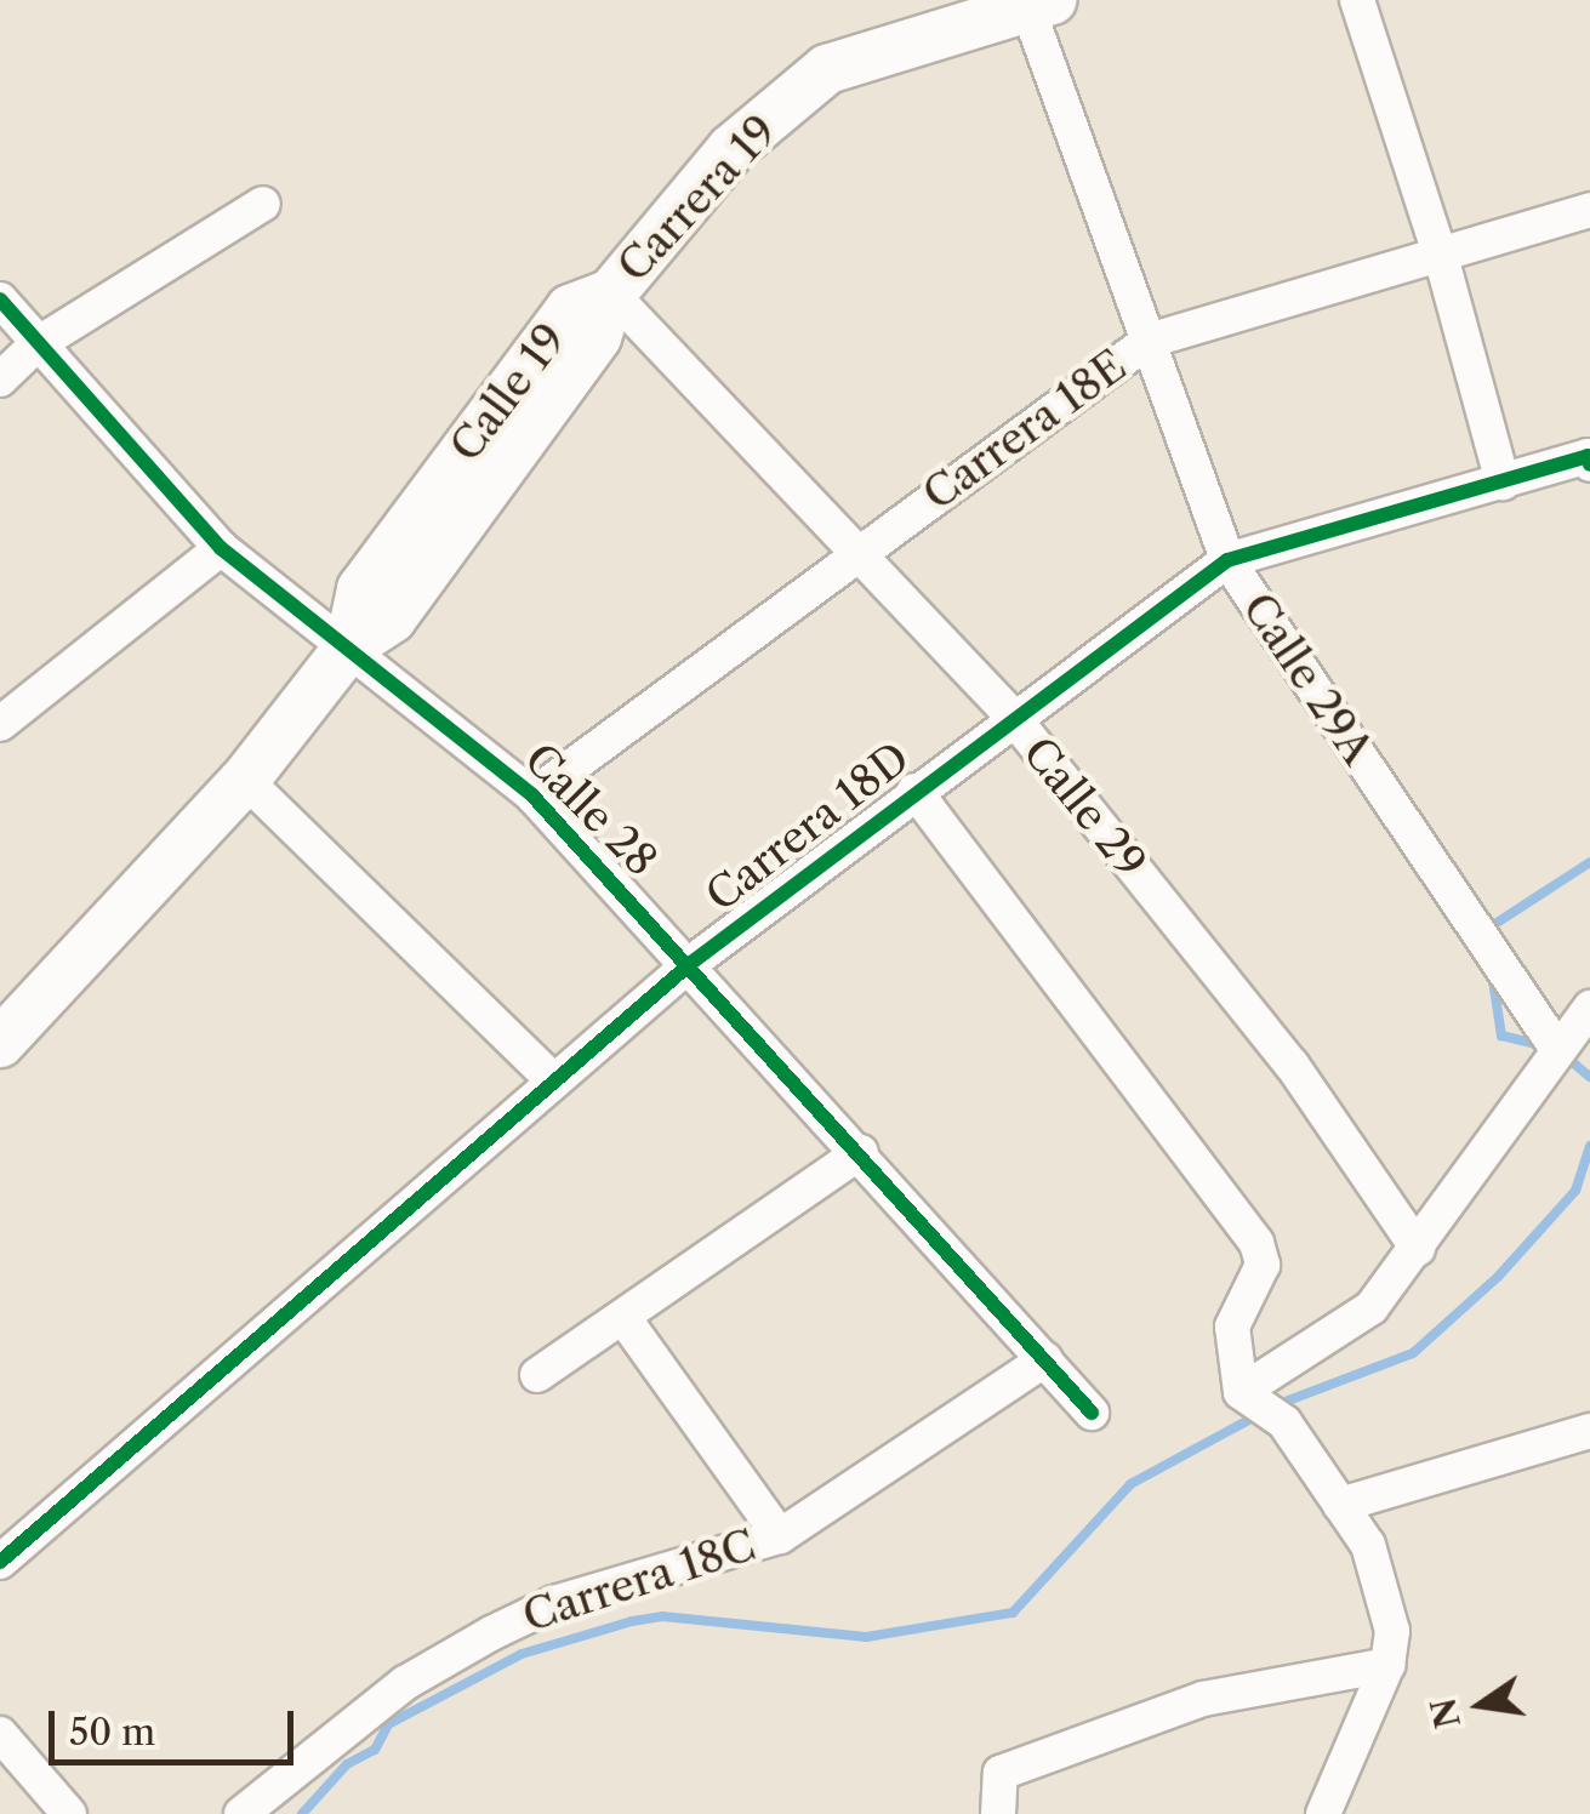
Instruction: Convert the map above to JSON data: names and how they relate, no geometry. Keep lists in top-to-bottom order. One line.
{"streets":{"main road":["Carrera 19","Calle 19"],"street":["Carrera 18E","Calle 29A","Calle 29","Calle 28","Carrera 18D","Carrera 18C"]},"crossings":[["Carrera 19","Calle 19"],["Carrera 19","Calle 29A"],["Carrera 19","Calle 29"],["Calle 19","Calle 29"],["Calle 19","Calle 28"],["Carrera 18E","Calle 29A"],["Carrera 18E","Calle 29"],["Carrera 18E","Calle 28"],["Calle 29A","Carrera 18D"],["Calle 29","Carrera 18D"],["Calle 28","Carrera 18D"],["Calle 28","Carrera 18C"]],"scale_bar":"50 m","north":"left"}
